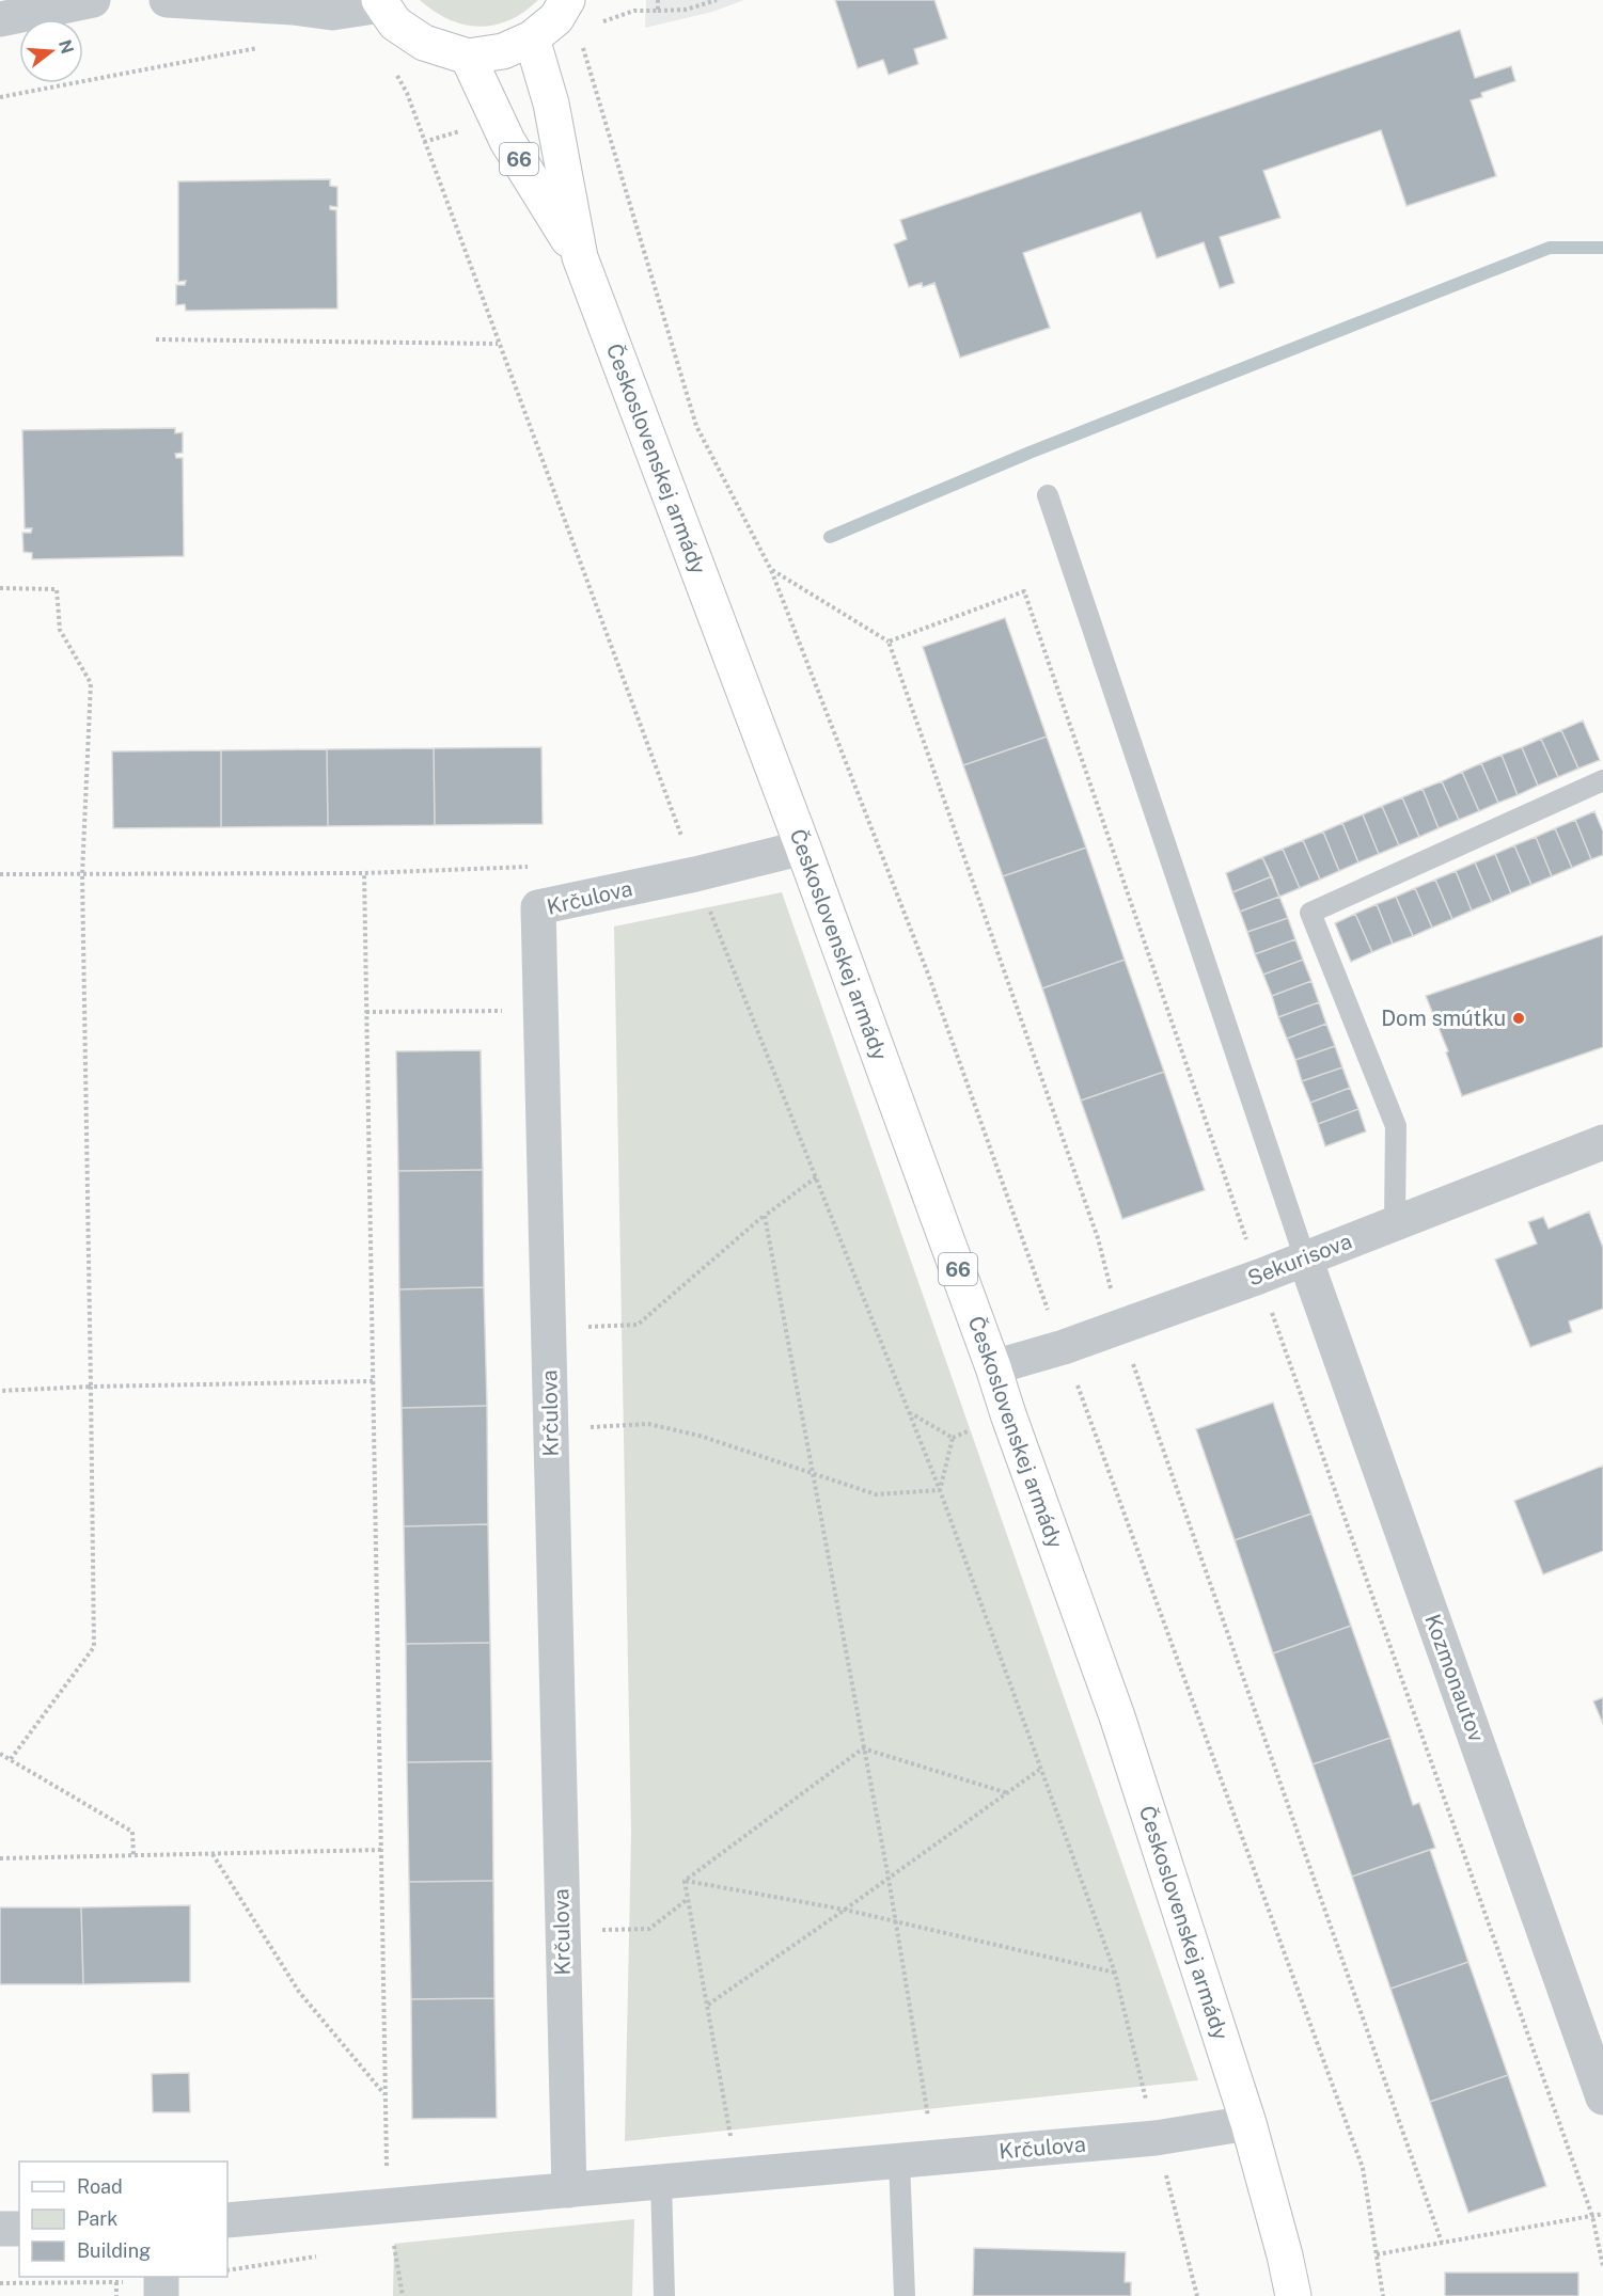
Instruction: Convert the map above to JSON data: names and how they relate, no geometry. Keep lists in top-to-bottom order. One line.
{"streets":{"main road":["66","Československej armády"],"street":["Krčulova","Sekurisova","Kozmonautov"]},"crossings":[["Československej armády","Krčulova"],["Československej armády","Sekurisova"],["Sekurisova","Kozmonautov"]],"places":["Dom smútku"],"legend":["Road","Park","Building"],"north":"right"}
